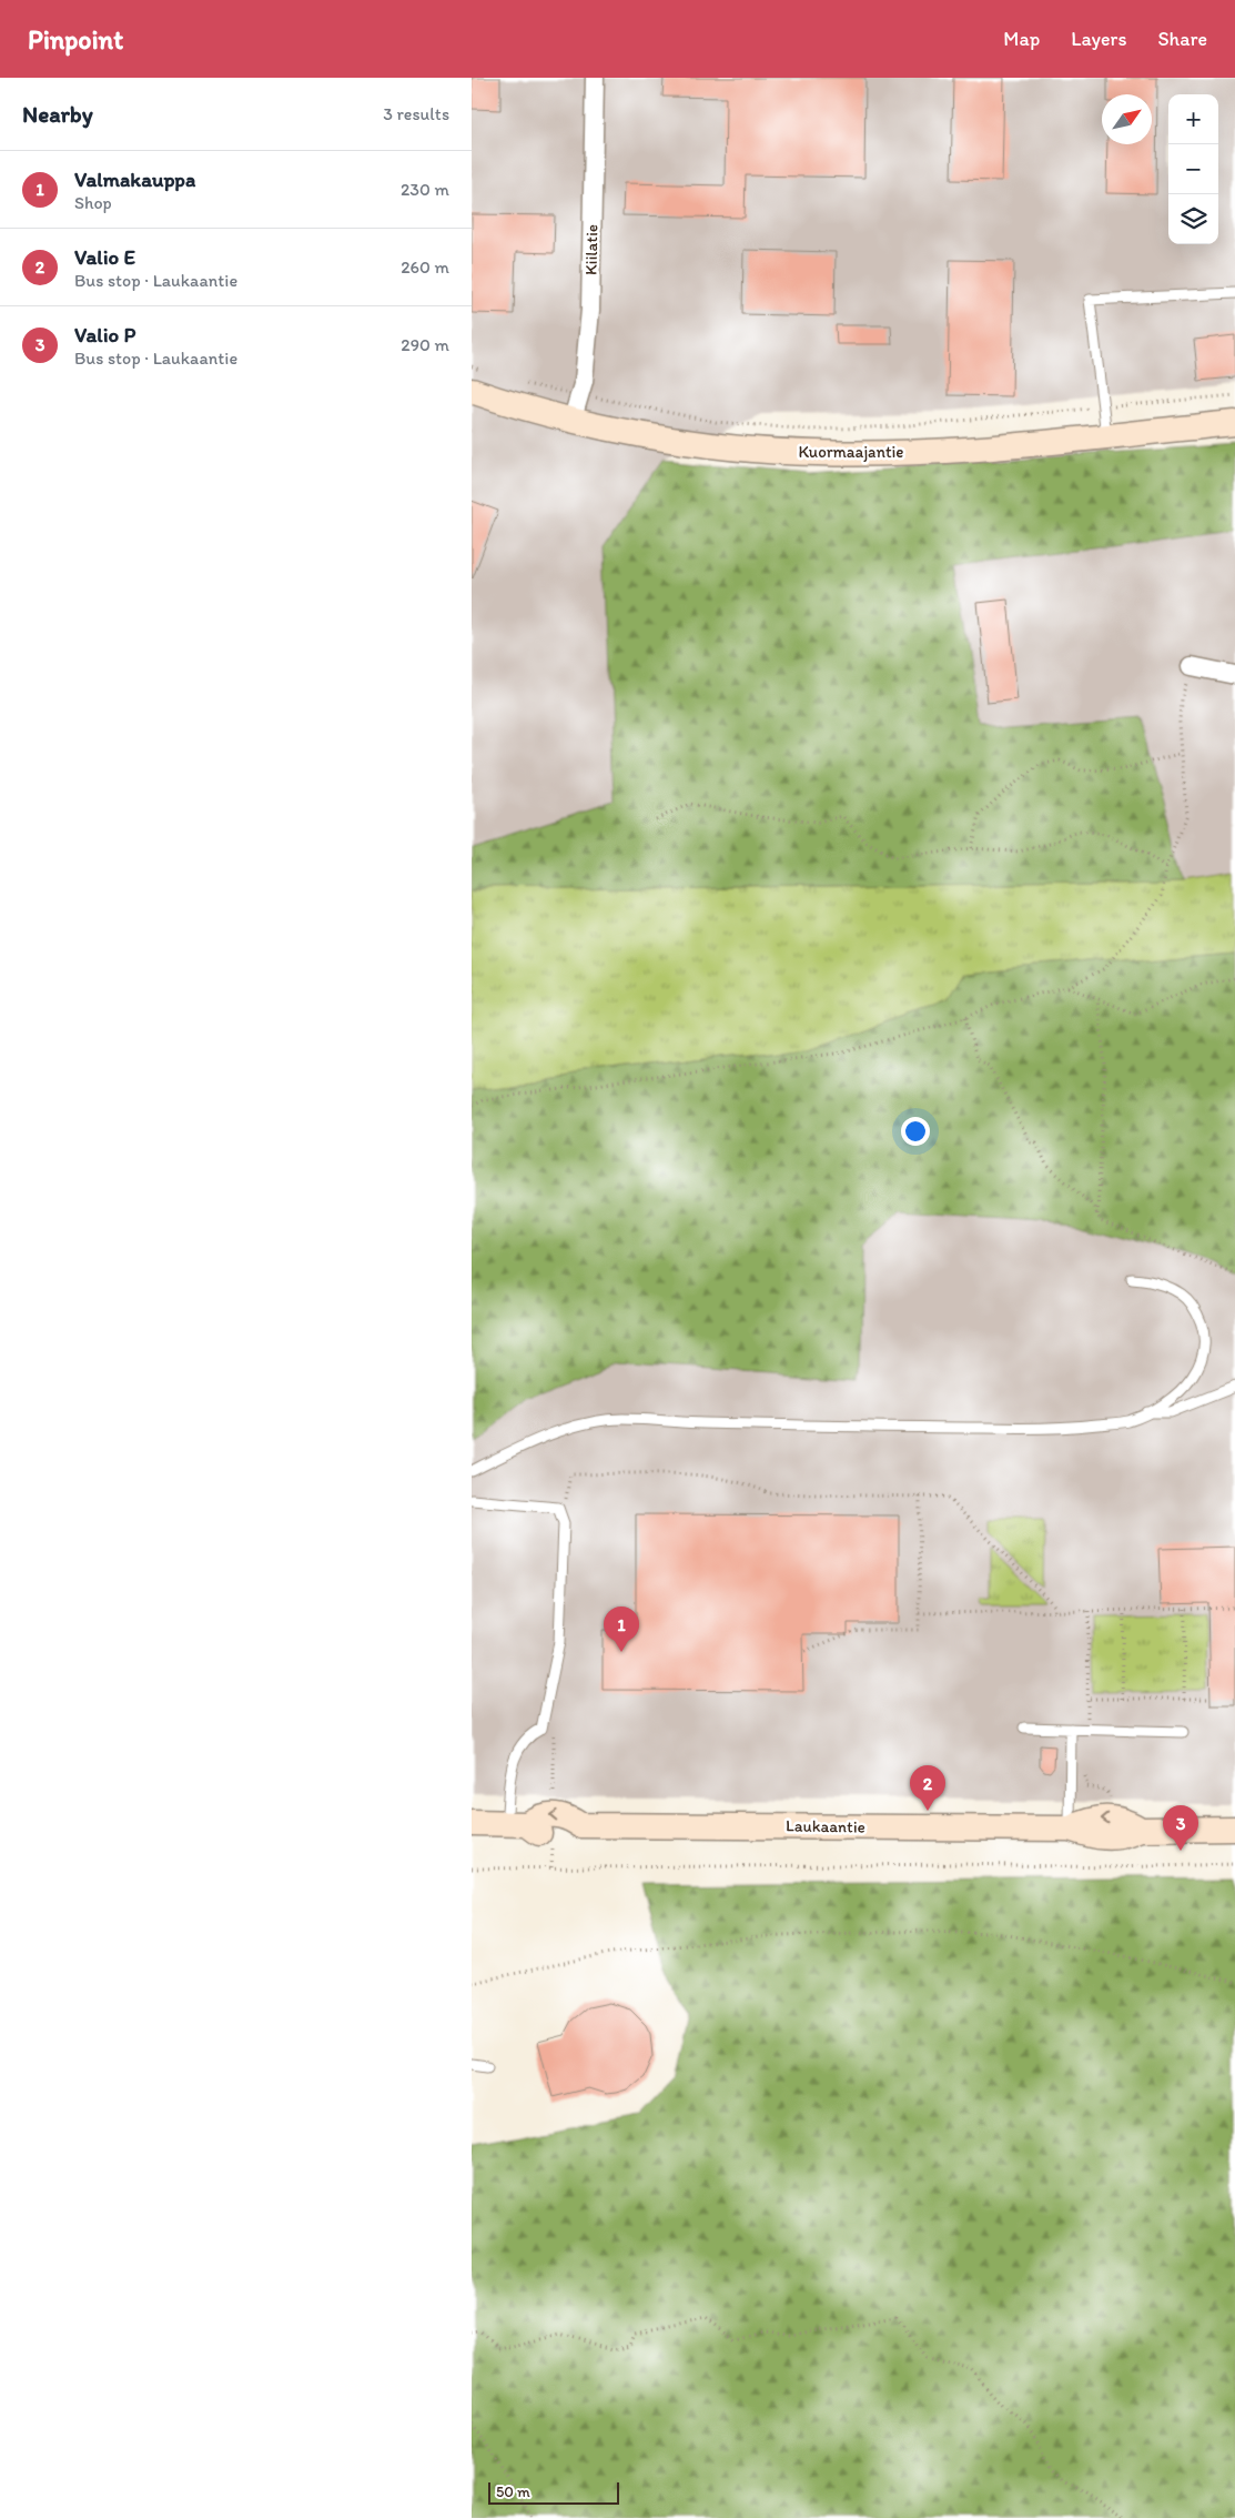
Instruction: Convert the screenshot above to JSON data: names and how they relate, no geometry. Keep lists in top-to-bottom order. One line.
{"streets":{"street":["Kiilatie","Kuormaajantie","Laukaantie"]},"crossings":[["Kiilatie","Kuormaajantie"]],"scale_bar":"50 m","north":"top right","page":{"header":"Pinpoint","nav":["Map","Layers","Share"],"heading":["Nearby","3 results"],"map_buttons":["+","−"],"list":[{"mark":"1","name":"Valmakauppa","note":"Shop","value":"230 m"},{"mark":"2","name":"Valio E","note":"Bus stop · Laukaantie","value":"260 m"},{"mark":"3","name":"Valio P","note":"Bus stop · Laukaantie","value":"290 m"}],"pins":["1","2","3"],"scale":"50 m"}}
